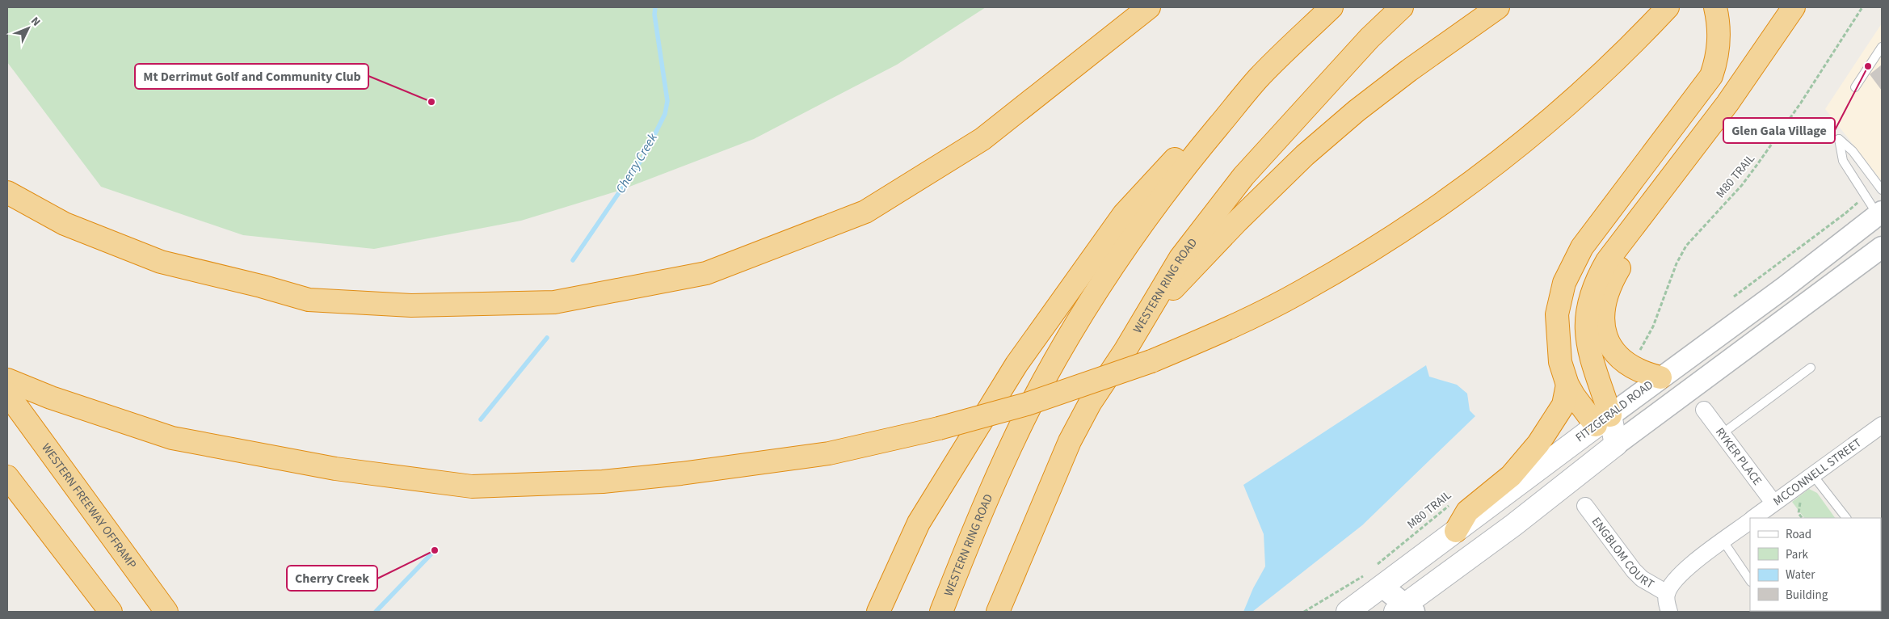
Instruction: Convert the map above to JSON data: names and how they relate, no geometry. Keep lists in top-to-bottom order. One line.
{"streets":{"highway":["WESTERN RING ROAD","WESTERN FREEWAY OFFRAMP"],"main road":["FITZGERALD ROAD"],"street":["RYKER PLACE","MCCONNELL STREET","ENGBLOM COURT"],"path":["M80 TRAIL"]},"crossings":[["M80 TRAIL","FITZGERALD ROAD"],["RYKER PLACE","MCCONNELL STREET"],["MCCONNELL STREET","ENGBLOM COURT"]],"water":["Cherry Creek"],"places":["Glen Gala Village","Mt Derrimut Golf and Community Club","Cherry Creek"],"legend":["Road","Park","Water","Building"],"north":"top right"}
